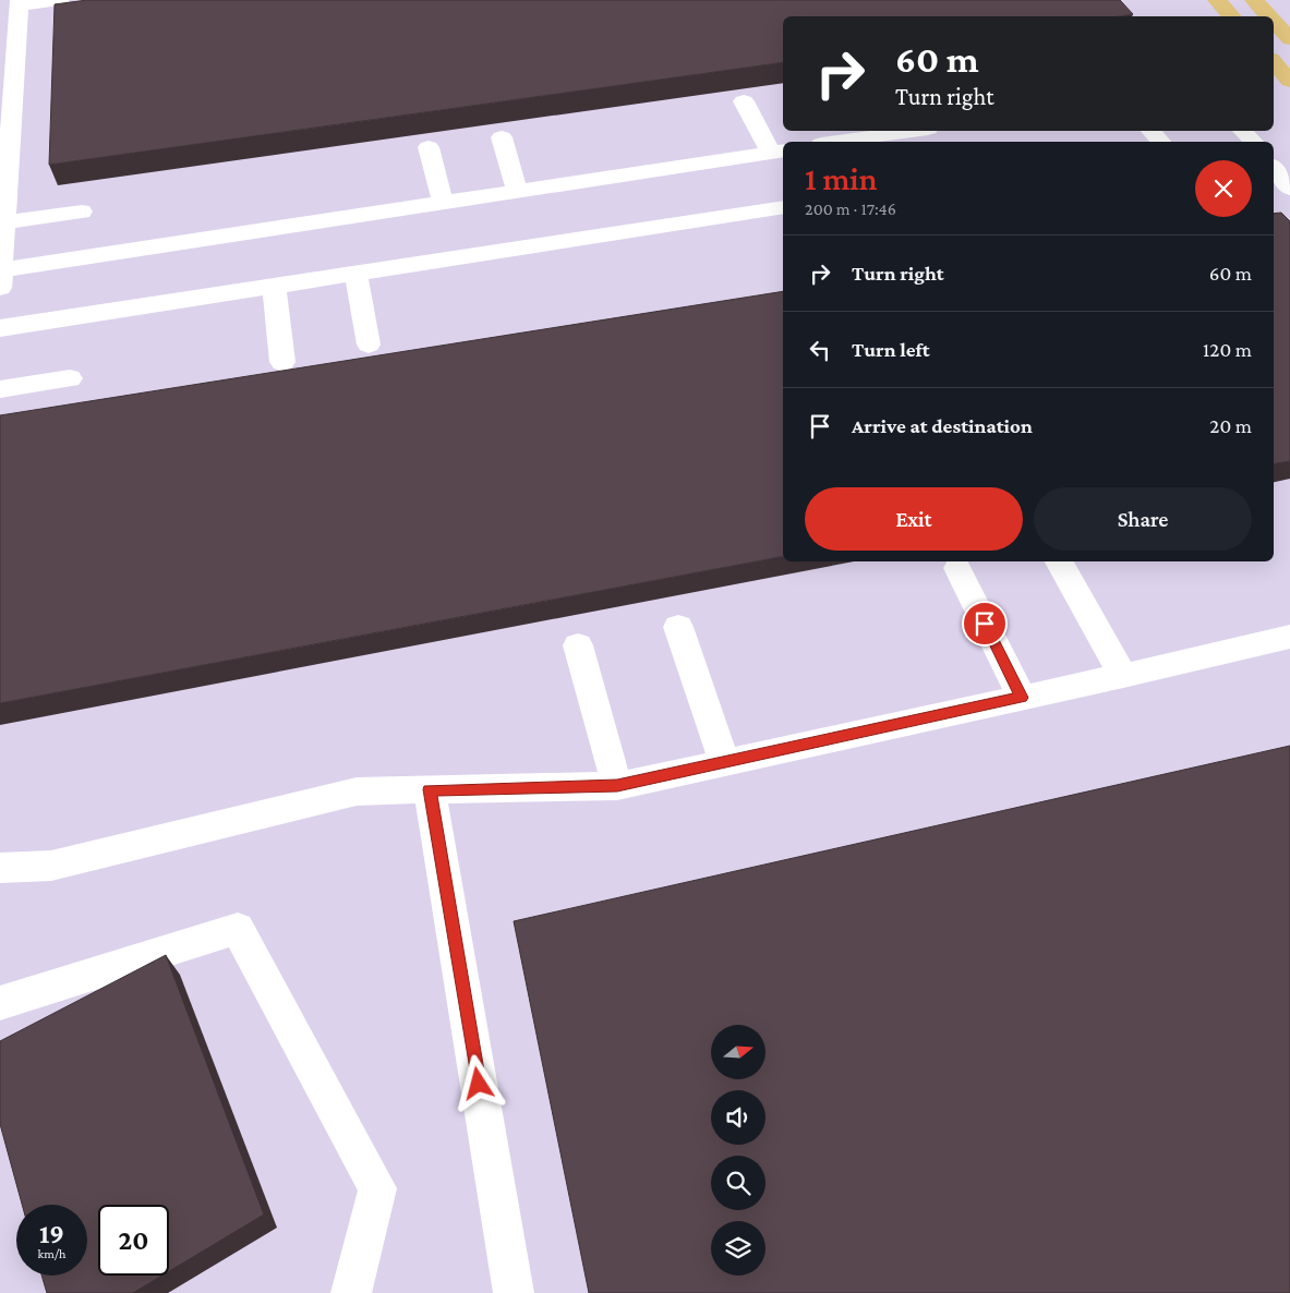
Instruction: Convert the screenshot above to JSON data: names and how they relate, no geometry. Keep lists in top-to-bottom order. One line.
{"north":"right","page":{"turn":["60 m","Turn right"],"heading":["1 min","200 m · 17:46"],"list":[{"name":"Turn right","value":"60 m"},{"name":"Turn left","value":"120 m"},{"name":"Arrive at destination","value":"20 m"}],"buttons":["Exit","Share"],"speed":"19 km/h","limit":"20"}}
